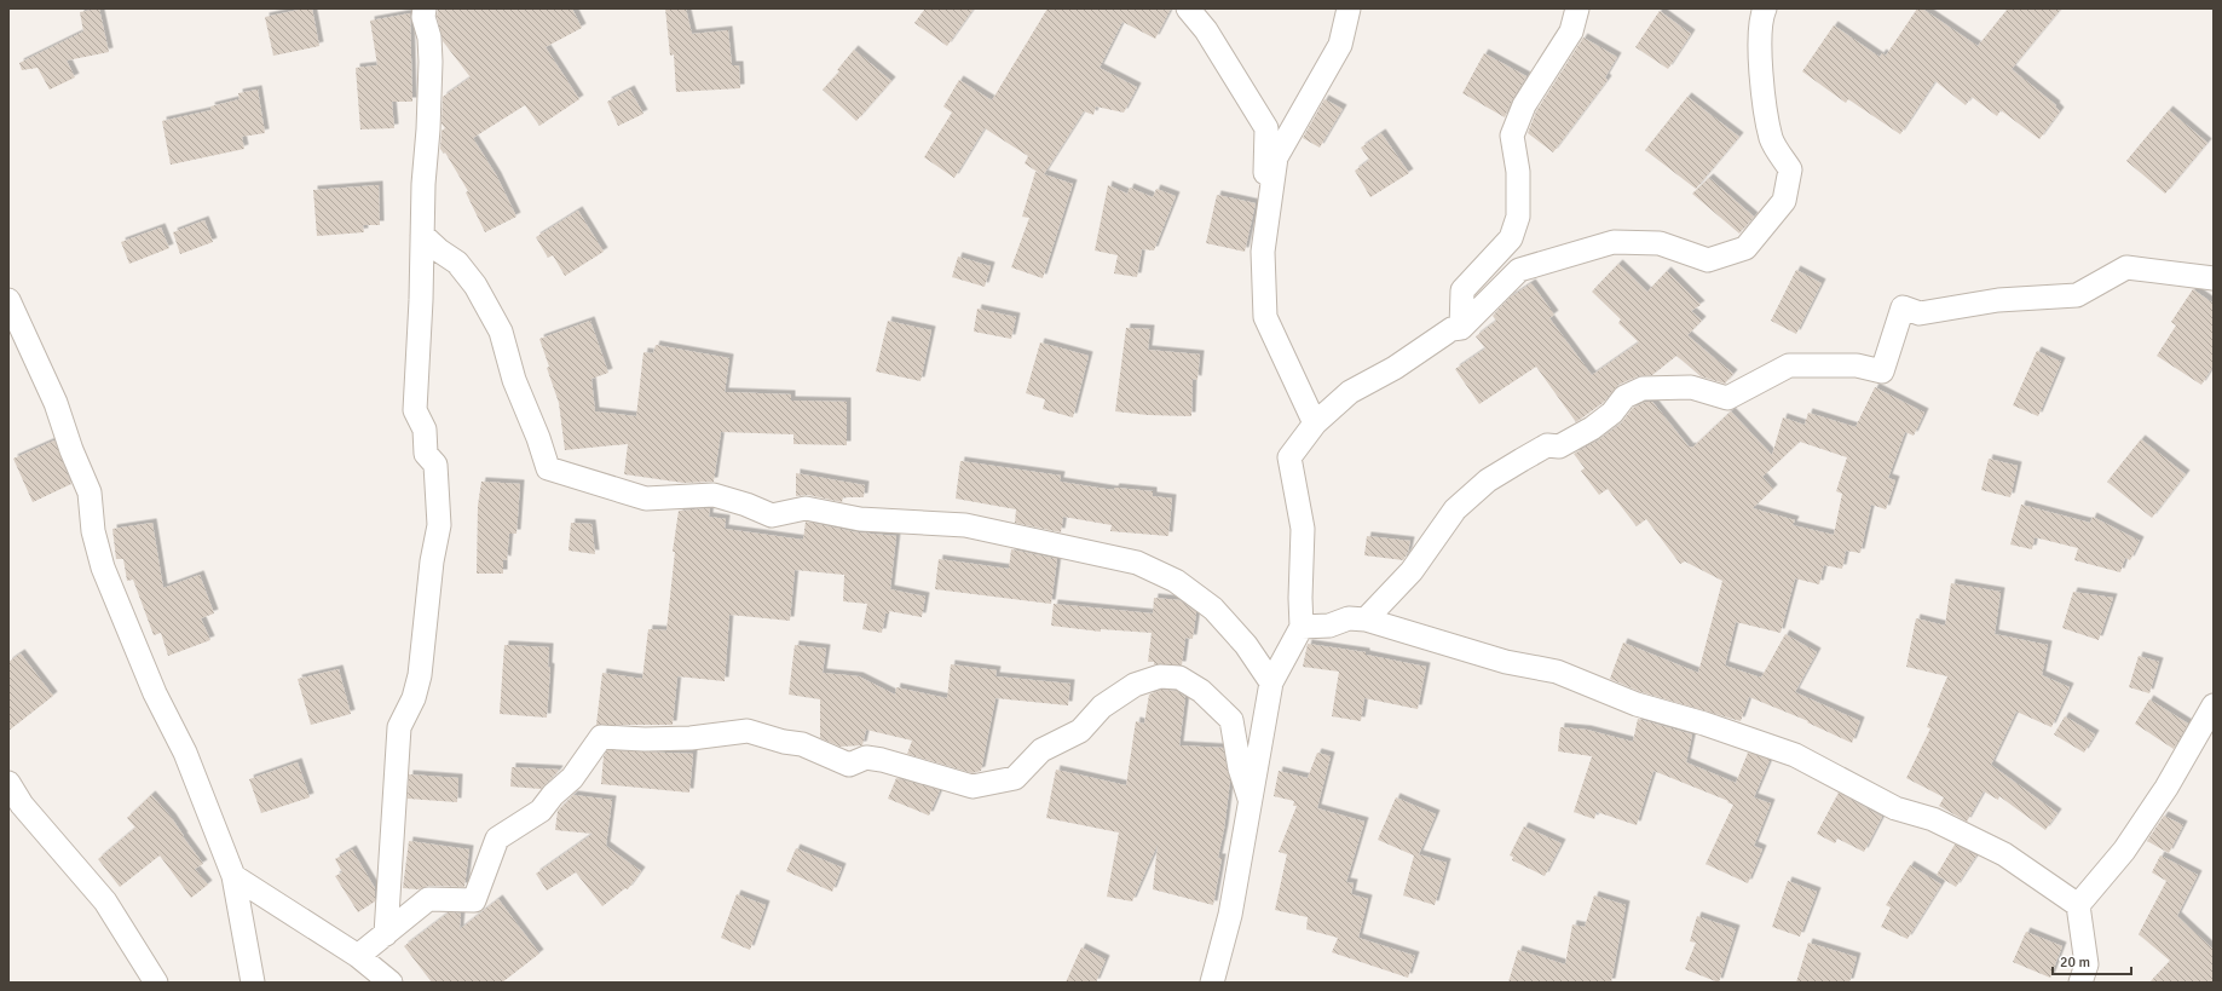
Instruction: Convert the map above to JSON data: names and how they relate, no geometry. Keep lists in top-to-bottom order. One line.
{"scale_bar":"20 m"}
